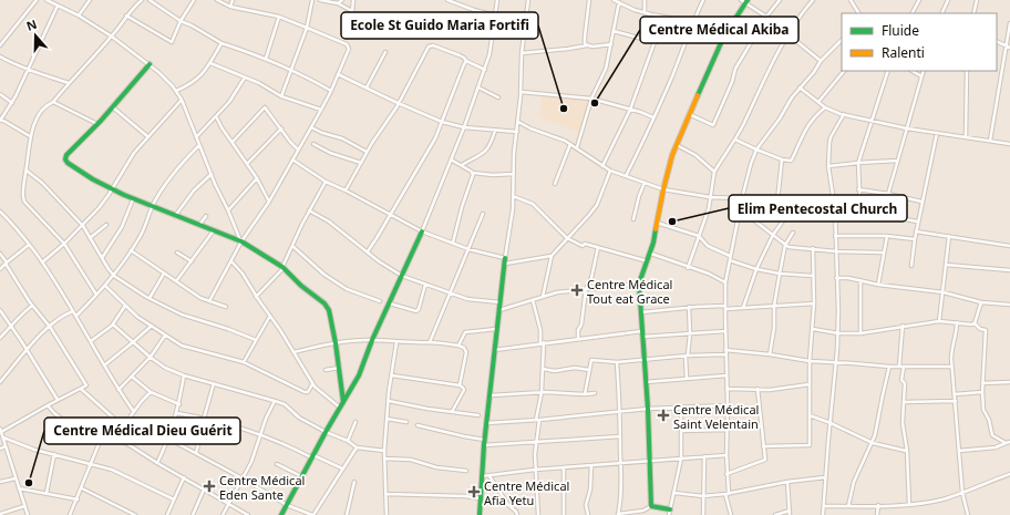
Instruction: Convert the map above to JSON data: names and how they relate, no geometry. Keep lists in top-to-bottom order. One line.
{"places":{"other":["Centre Médical Akiba","Ecole St Guido Maria Fortifi","Elim Pentecostal Church","Centre Médical Dieu Guérit"],"health":["Centre Médical Tout eat Grace","Centre Médical Saint Velentain","Centre Médical Eden Sante","Centre Médical Afia Yetu"]},"legend":["Fluide","Ralenti"],"north":"top"}
